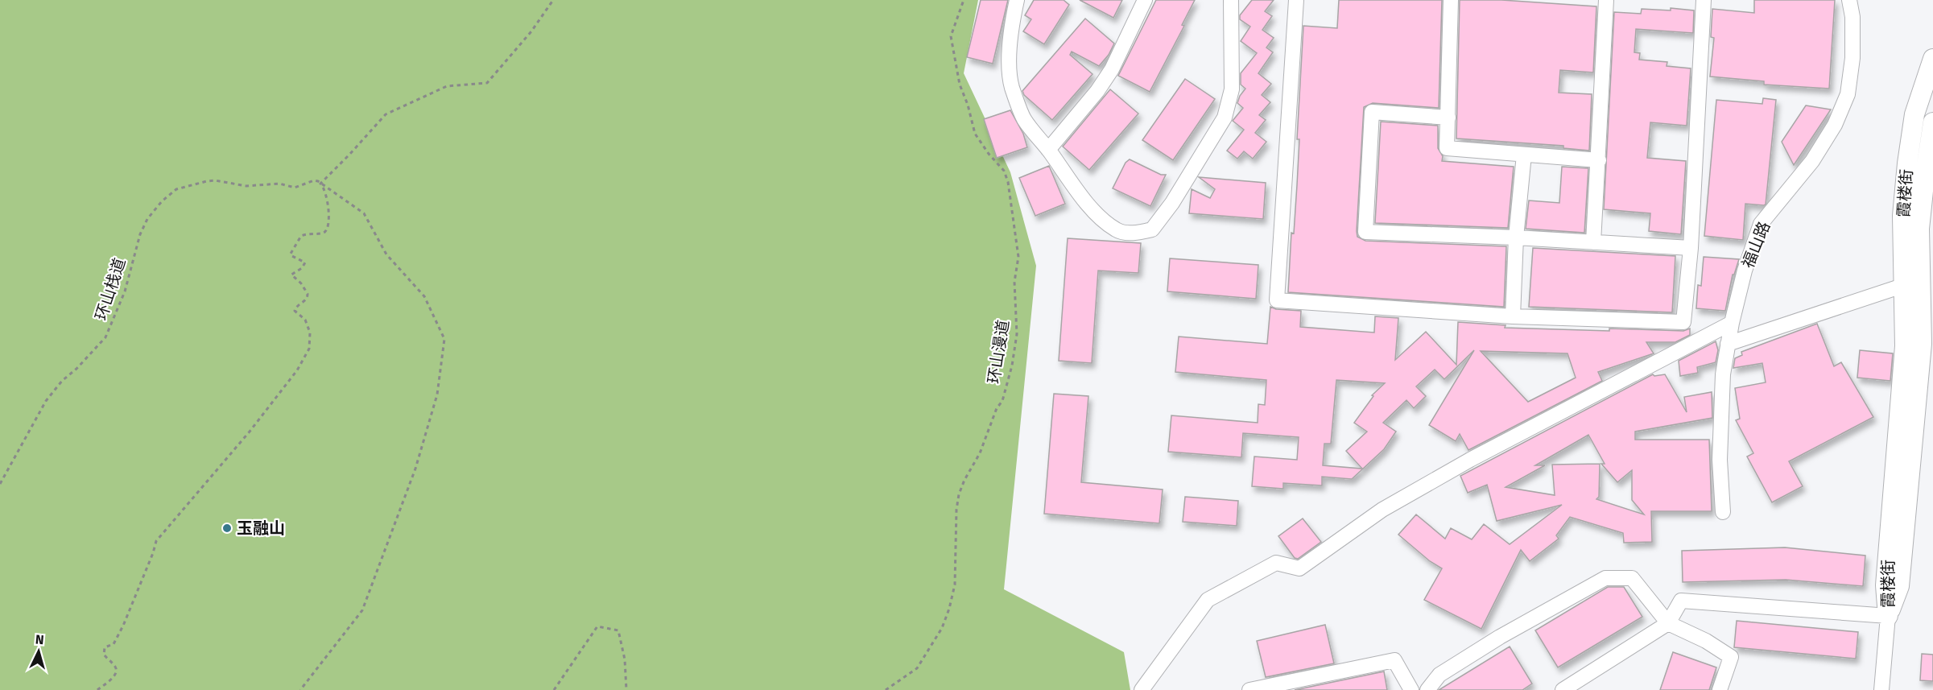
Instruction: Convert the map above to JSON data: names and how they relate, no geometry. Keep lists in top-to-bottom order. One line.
{"streets":{"street":["霞楼街","福山路"],"path":["环山栈道","环山漫道"]},"places":["玉融山"],"north":"top"}
